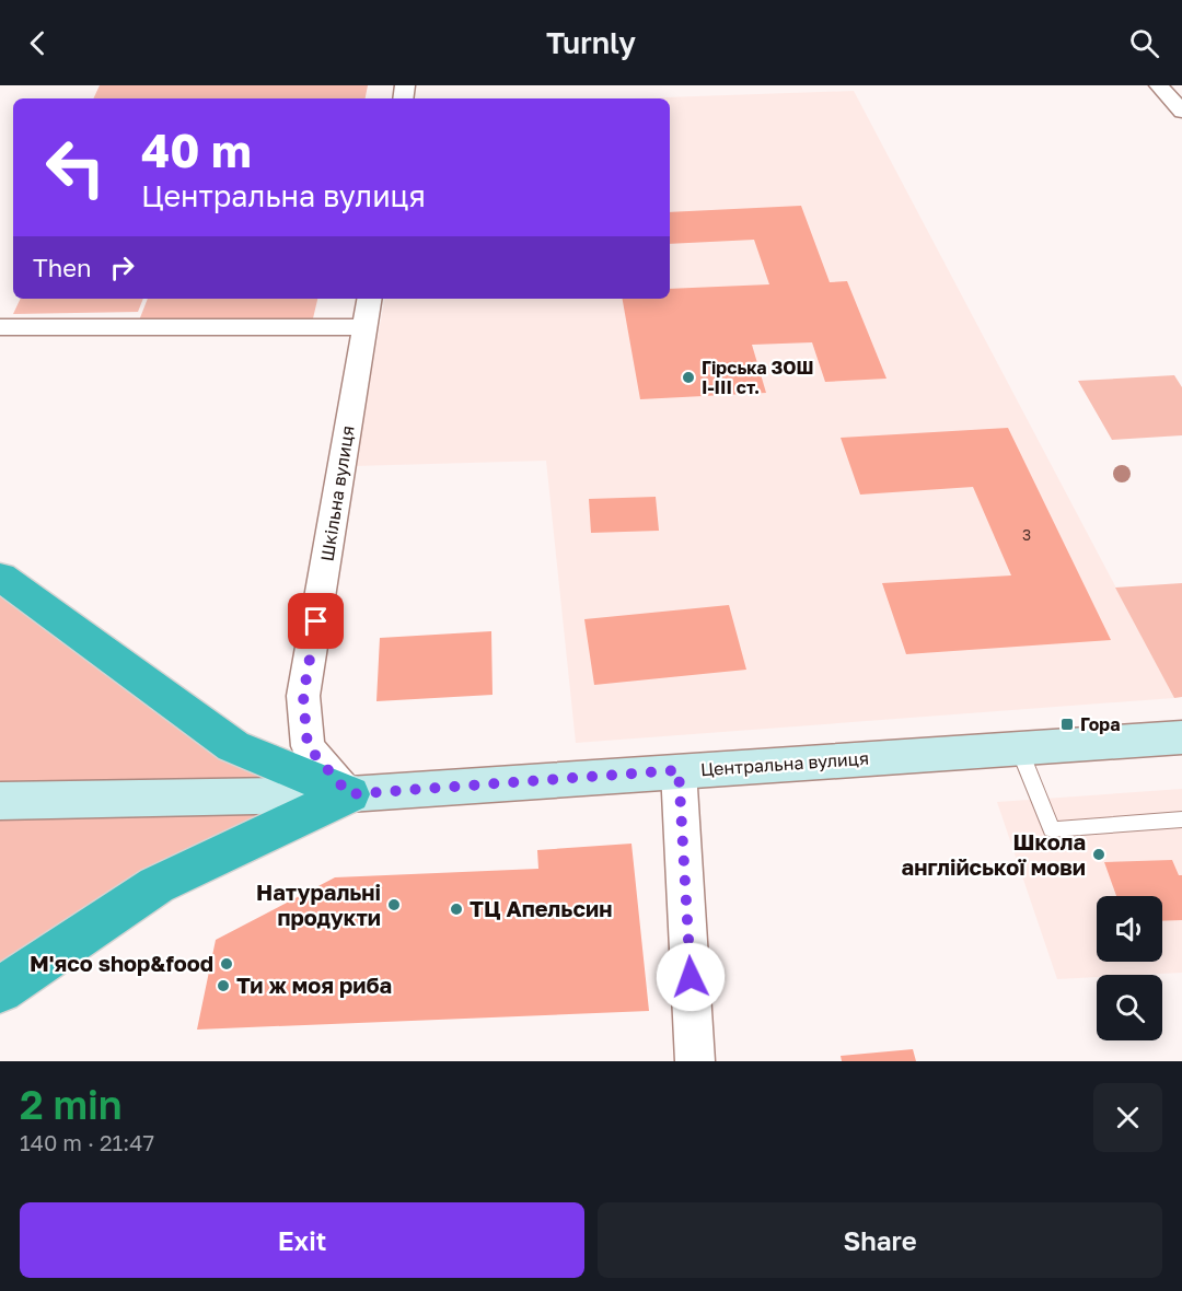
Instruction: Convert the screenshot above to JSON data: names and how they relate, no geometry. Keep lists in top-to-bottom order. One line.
{"streets":{"main road":["Центральна вулиця"],"street":["Шкільна вулиця"]},"crossings":[["Шкільна вулиця","Центральна вулиця"]],"places":{"other":["Гірська ЗОШ І-ІІІ ст.","Школа англійської мови","Натуральні продукти","ТЦ Апельсин","М'ясо shop&food","Ти ж моя риба"],"transit":["Гора"]},"house_numbers":["3"],"page":{"header":"Turnly","turn":["40 m","Центральна вулиця"],"then":"Then","heading":["2 min","140 m · 21:47"],"buttons":["Exit","Share"]}}
